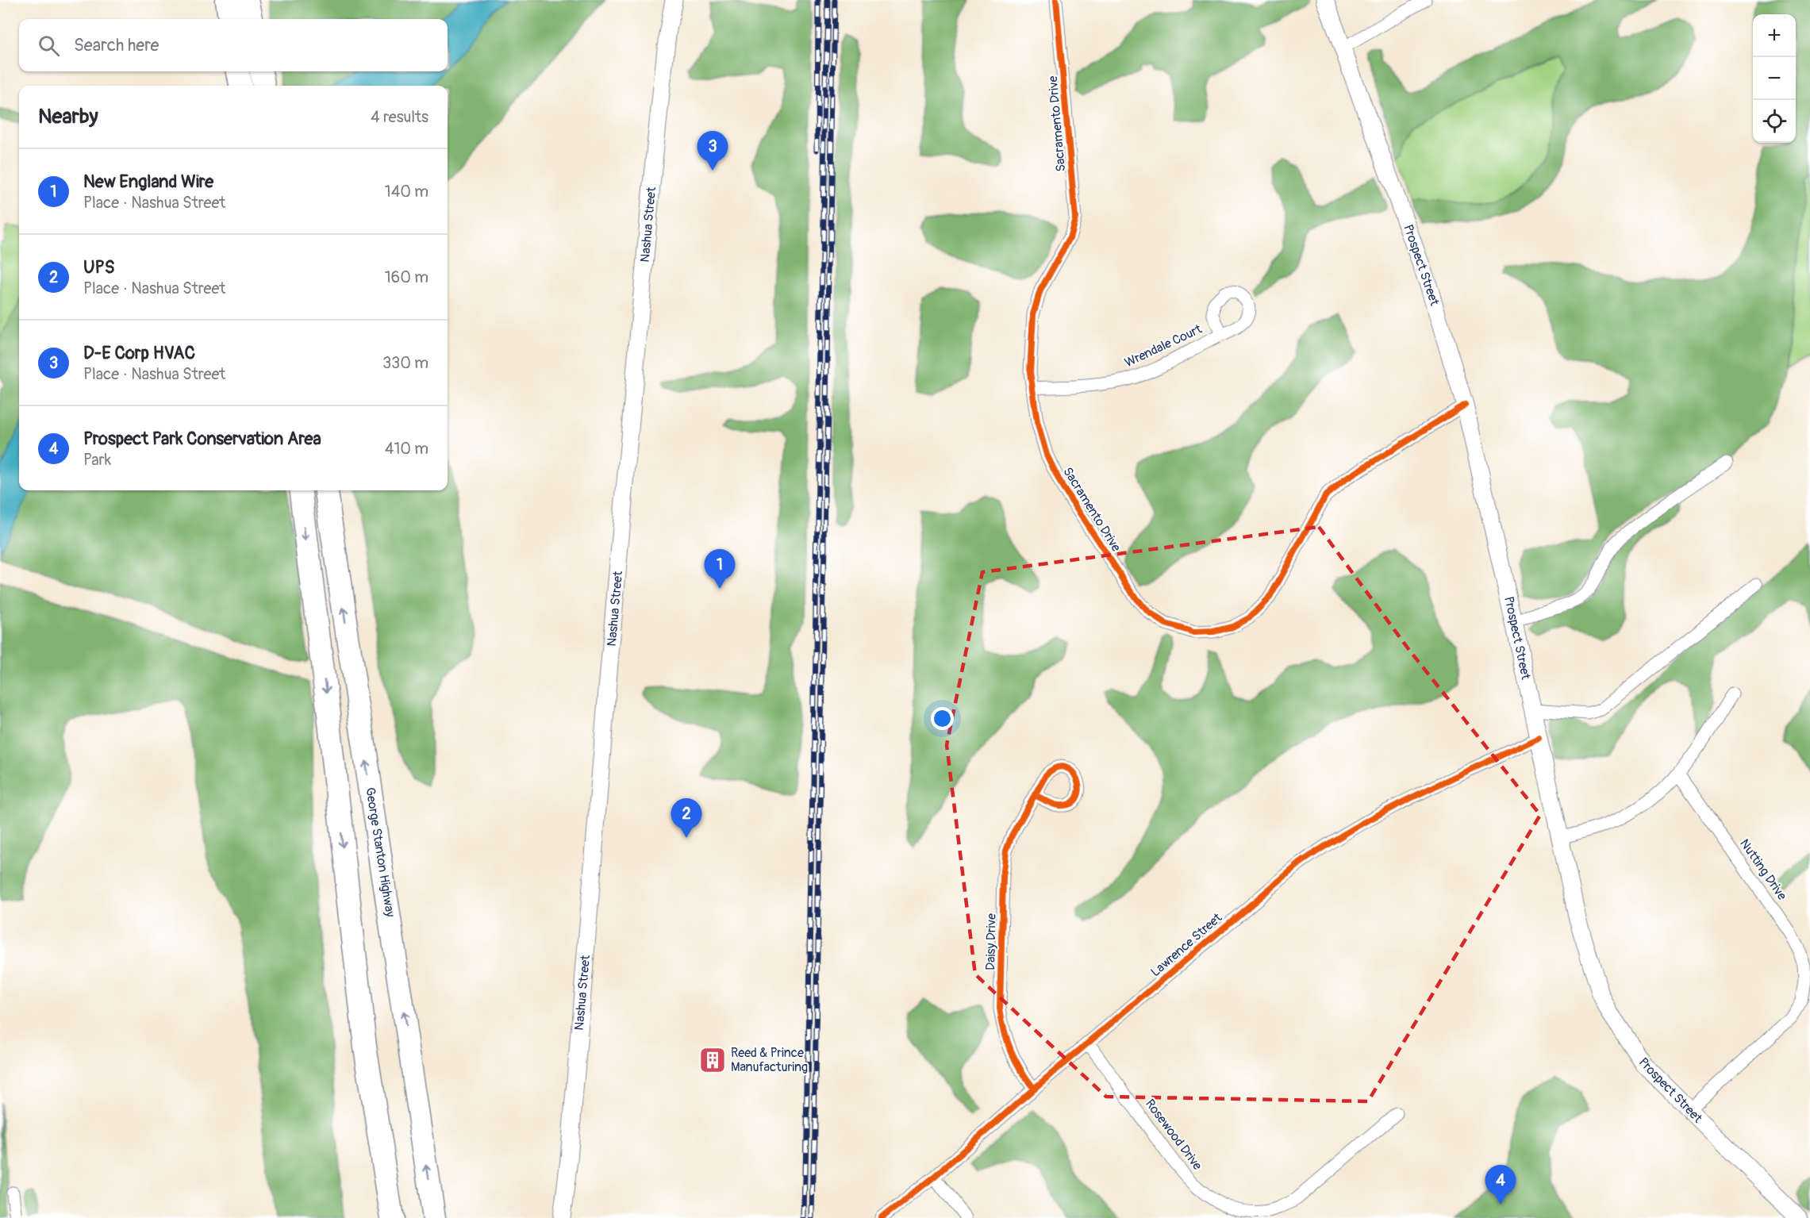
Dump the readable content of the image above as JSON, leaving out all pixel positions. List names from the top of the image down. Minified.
{"streets":{"highway":["George Stanton Highway"],"main road":["Nashua Street","Prospect Street"],"street":["Sacramento Drive","Wrendale Court","Nutting Drive","Daisy Drive","Lawrence Street","Rosewood Drive"]},"crossings":[["Sacramento Drive","Prospect Street"],["Sacramento Drive","Wrendale Court"],["Prospect Street","Nutting Drive"],["Prospect Street","Lawrence Street"],["Daisy Drive","Lawrence Street"],["Lawrence Street","Rosewood Drive"]],"places":{"building":["Reed & Prince Manufacturing"]},"page":{"map_buttons":["+","−"],"search":"Search here","heading":["Nearby","4 results"],"pins":["3","1","2","4"],"list":[{"mark":"1","name":"New England Wire","note":"Place · Nashua Street","value":"140 m"},{"mark":"2","name":"UPS","note":"Place · Nashua Street","value":"160 m"},{"mark":"3","name":"D-E Corp HVAC","note":"Place · Nashua Street","value":"330 m"},{"mark":"4","name":"Prospect Park Conservation Area","note":"Park","value":"410 m"}]}}
